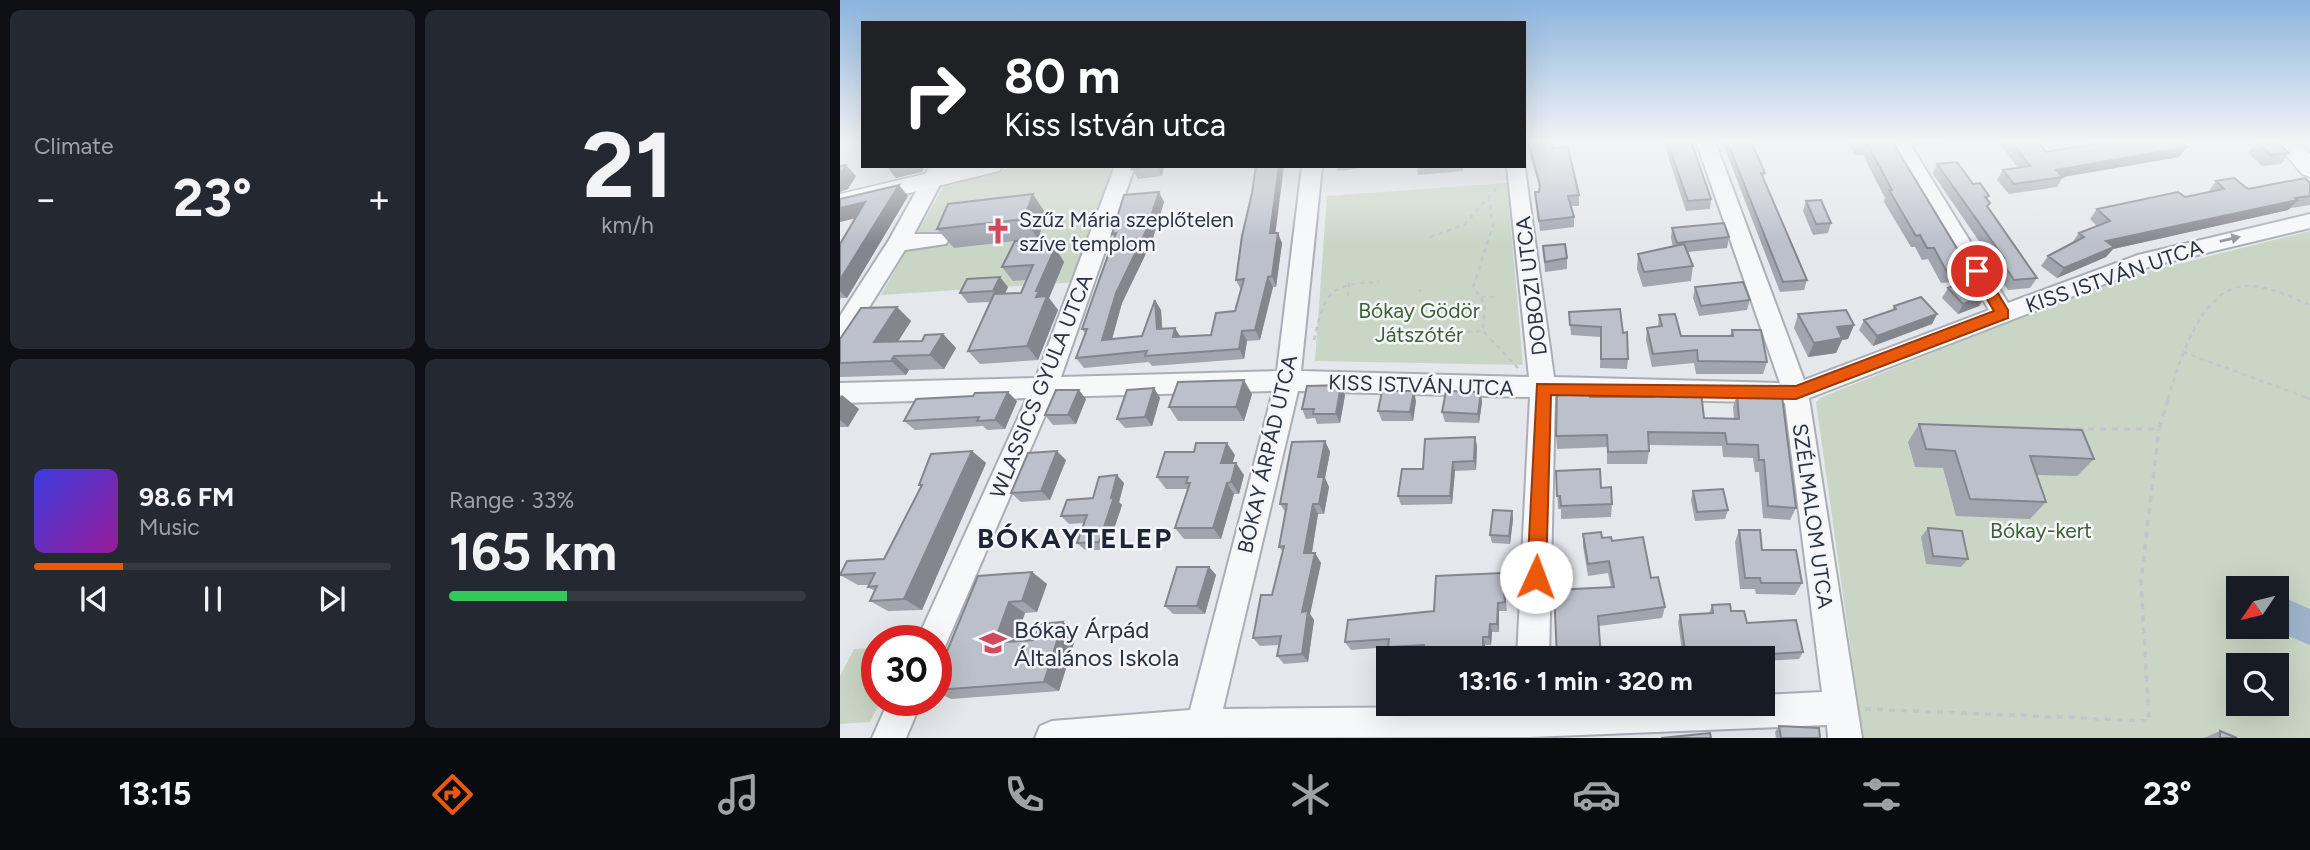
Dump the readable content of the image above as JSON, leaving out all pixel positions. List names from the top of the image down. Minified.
{"streets":{"street":["KISS ISTVÁN UTCA","DOBOZI UTCA","WLASSICS GYULA UTCA","BÓKAY ÁRPÁD UTCA","SZÉLMALOM UTCA"]},"crossings":[["KISS ISTVÁN UTCA","DOBOZI UTCA"],["KISS ISTVÁN UTCA","WLASSICS GYULA UTCA"],["KISS ISTVÁN UTCA","BÓKAY ÁRPÁD UTCA"],["KISS ISTVÁN UTCA","SZÉLMALOM UTCA"]],"districts":["BÓKAYTELEP"],"parks":["Bókay Gödör Játszótér","Bókay-kert"],"places":{"church":["Szűz Mária szeplőtelen szíve templom"],"school or university":["Bókay Árpád Általános Iskola"]},"north":"bottom left","page":{"tile":["Climate",["21","km/h"],["Range · 33%","165 km"]],"turn":["80 m","Kiss István utca"],"heat":["−","23°","+"],"song":["98.6 FM","Music"],"limit":"30","trip":"13:16 · 1 min · 320 m","tabs":["13:15","23°"]}}
